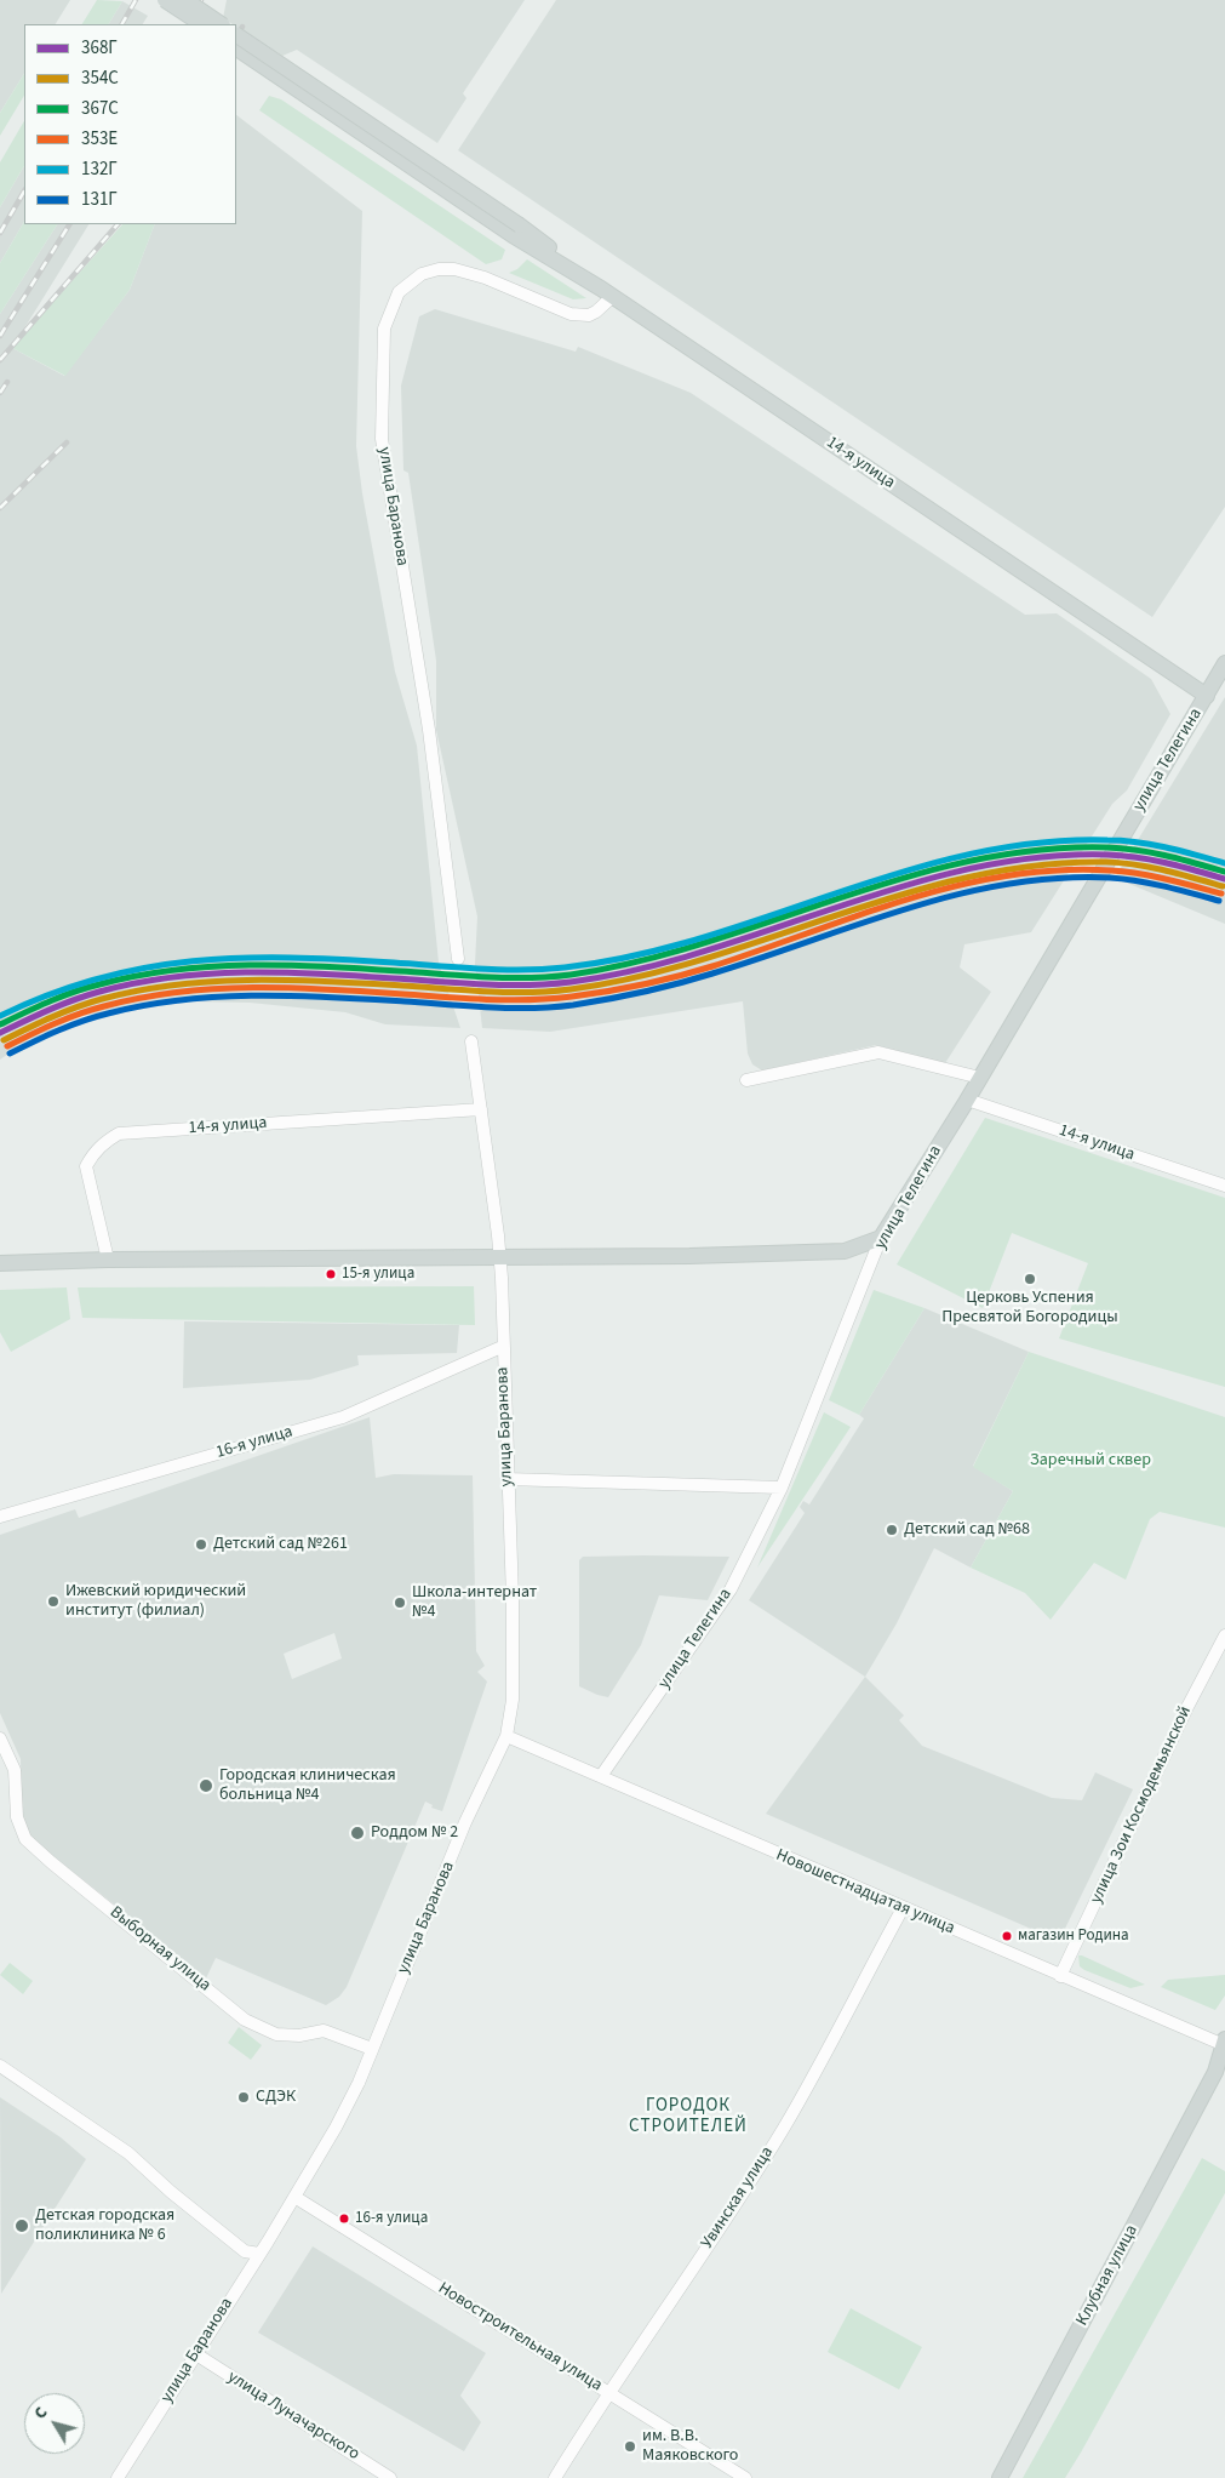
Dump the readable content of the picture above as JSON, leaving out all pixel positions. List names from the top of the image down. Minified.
{"streets":{"main road":["14-я улица","улица Телегина","Клубная улица"],"street":["улица Баранова","16-я улица","улица Зои Космодемьянской","Новошестнадцатая улица","Выборная улица","Увинская улица","Новостроительная улица","улица Луначарского"]},"crossings":[["14-я улица","улица Баранова"],["14-я улица","улица Телегина"],["улица Баранова","16-я улица"],["улица Баранова","Новошестнадцатая улица"],["улица Баранова","Выборная улица"],["улица Баранова","Новостроительная улица"],["улица Баранова","улица Луначарского"],["улица Телегина","Новошестнадцатая улица"],["улица Зои Космодемьянской","Новошестнадцатая улица"],["Новошестнадцатая улица","Увинская улица"],["Новошестнадцатая улица","Клубная улица"],["Увинская улица","Новостроительная улица"]],"districts":["ГОРОДОК СТРОИТЕЛЕЙ"],"parks":["Заречный сквер"],"places":["15-я улица","Церковь Успения Пресвятой Богородицы","Детский сад №68","Детский сад №261","Ижевский юридический институт (филиал)","Школа-интернат №4","Городская клиническая больница №4","Роддом № 2","магазин Родина","СДЭК","16-я улица","Детская городская поликлиника № 6","им. В.В. Маяковского"],"lines":["transit line 132Г","transit line 367С","transit line 368Г","transit line 354С","transit line 353Е","transit line 131Г"],"legend":["368Г","354С","367С","353Е","132Г","131Г"],"north":"top left"}
